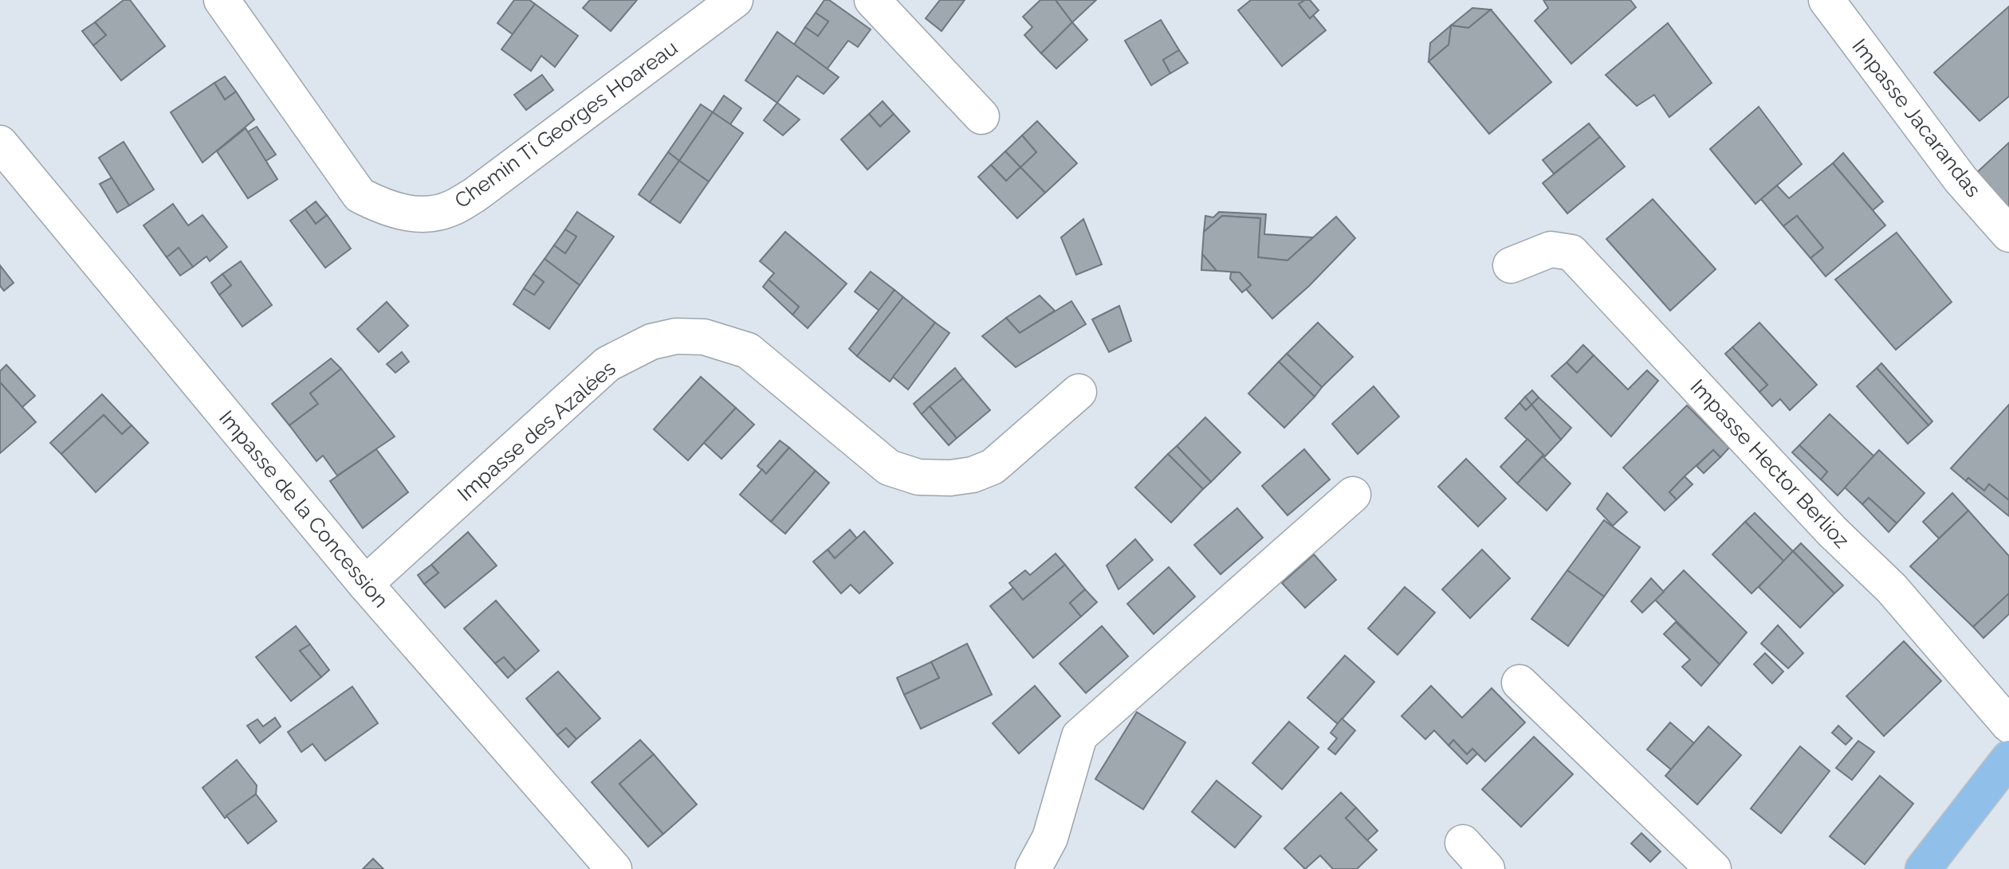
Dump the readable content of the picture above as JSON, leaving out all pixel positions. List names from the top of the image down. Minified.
{"streets":{"street":["Impasse Jacarandas","Chemin Ti Georges Hoareau","Impasse des Azalées","Impasse Hector Berlioz","Impasse de la Concession"]},"crossings":[["Impasse des Azalées","Impasse de la Concession"]]}
